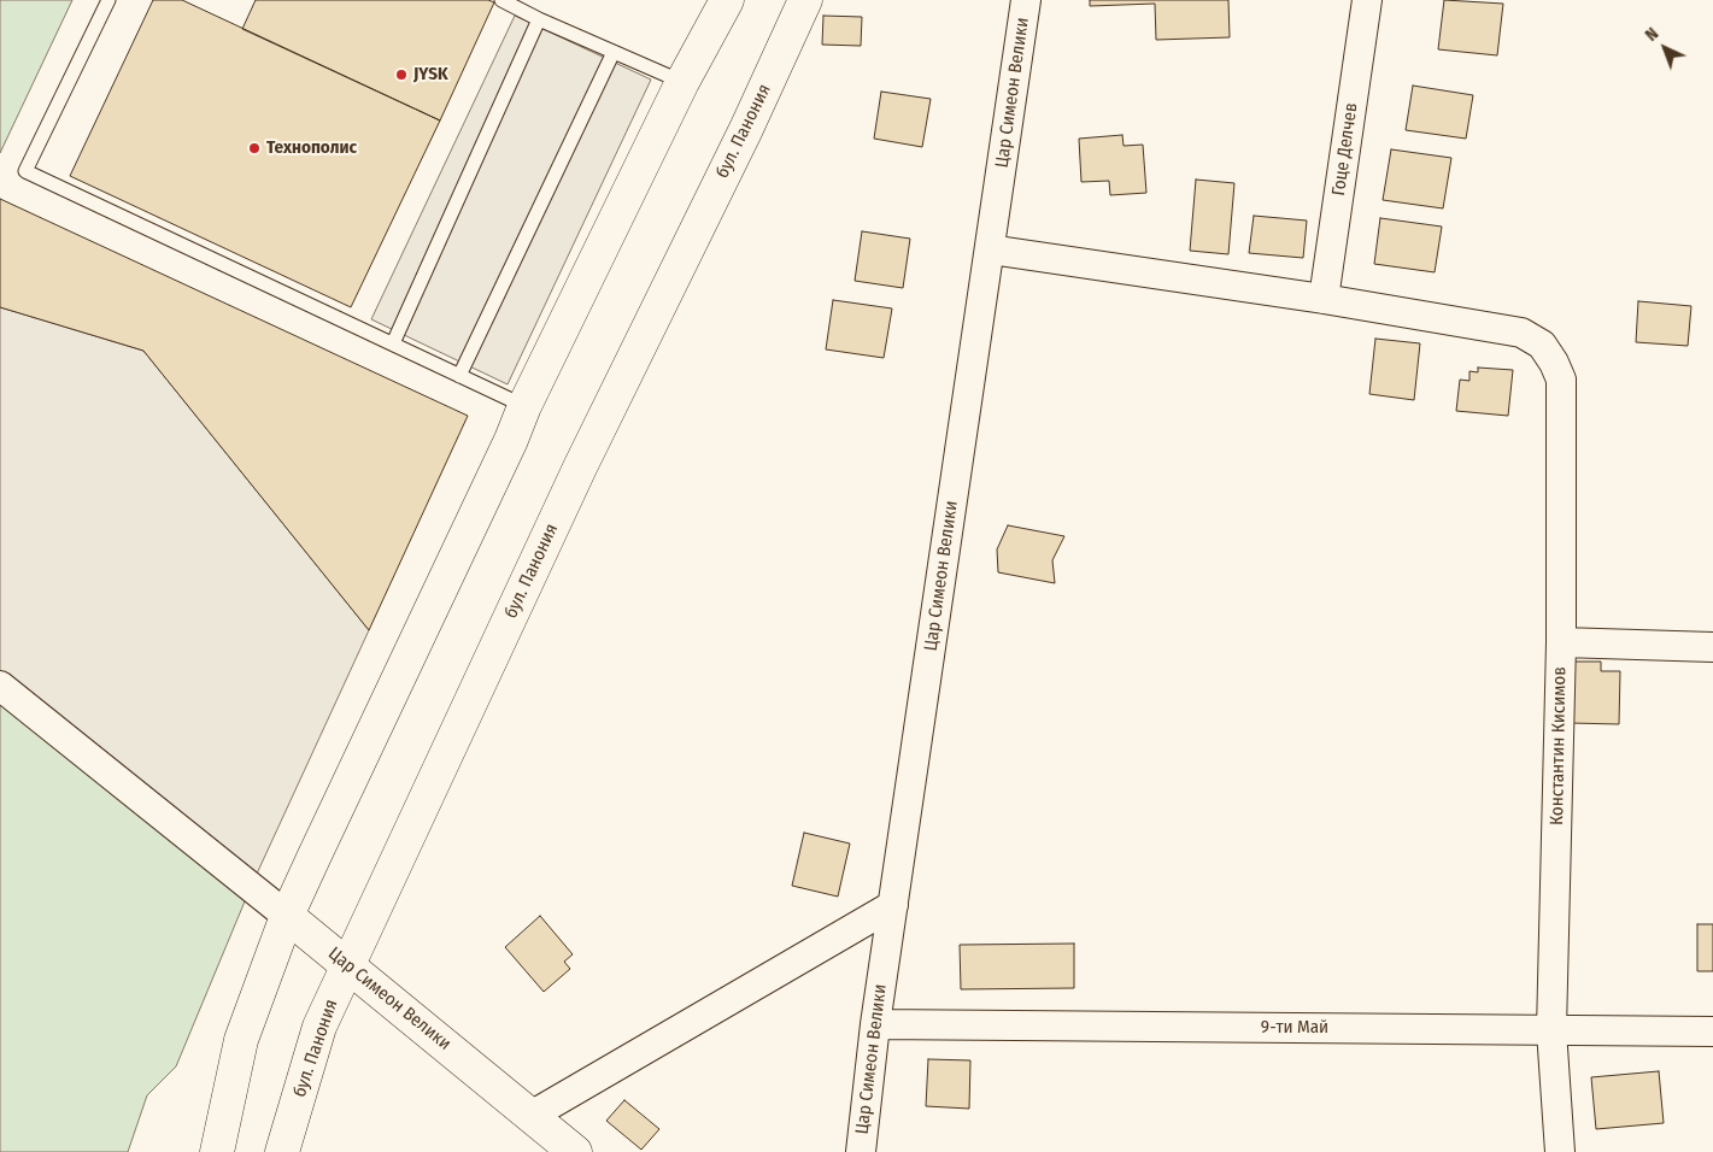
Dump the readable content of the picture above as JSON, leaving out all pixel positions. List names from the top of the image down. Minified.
{"streets":{"main road":["Цар Симеон Велики","бул. Панония"],"street":["Гоце Делчев","Константин Кисимов","9-ти Май"]},"crossings":[["Цар Симеон Велики","бул. Панония"],["Цар Симеон Велики","9-ти Май"],["Гоце Делчев","Константин Кисимов"],["Константин Кисимов","9-ти Май"]],"places":["JYSK","Технополис"],"north":"top left"}
